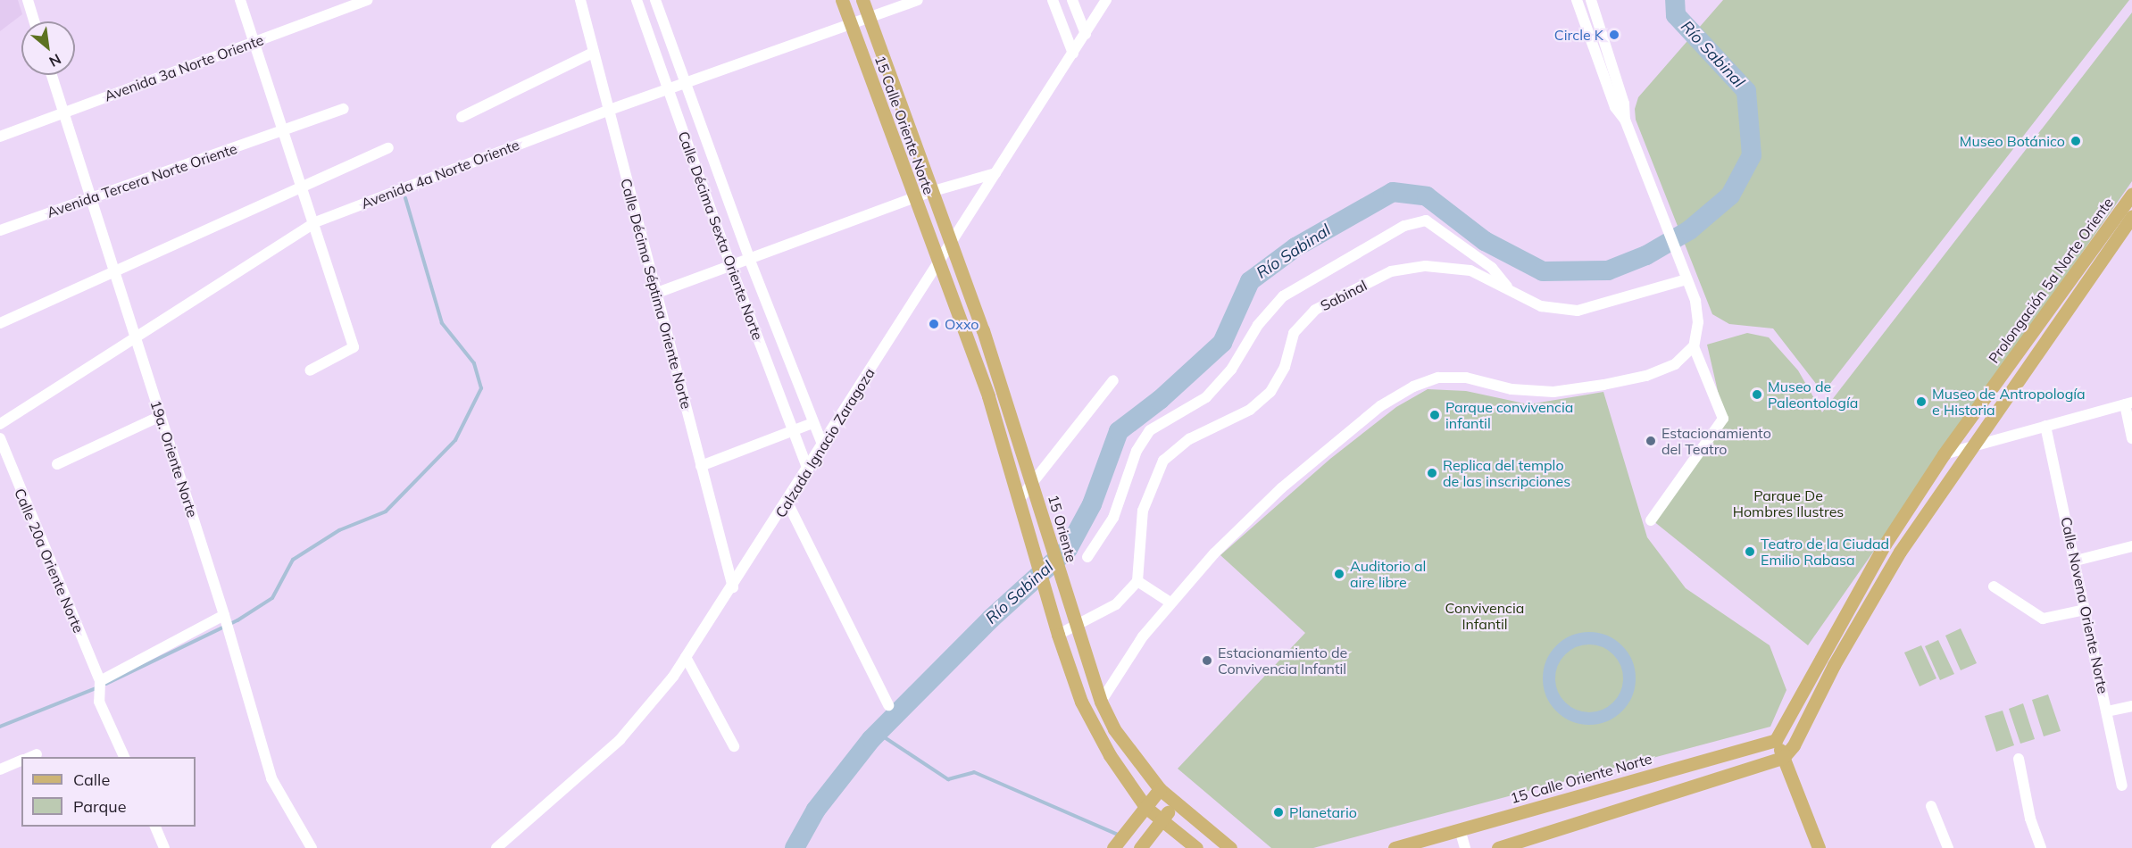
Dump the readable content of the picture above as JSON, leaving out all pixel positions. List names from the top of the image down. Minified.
{"streets":{"main road":["15 Calle Oriente Norte","Prolongación 5a Norte Oriente","15 Oriente"],"street":["Avenida 3a Norte Oriente","Avenida 4a Norte Oriente","Avenida Tercera Norte Oriente","Calle Décima Sexta Oriente Norte","Calle Décima Séptima Oriente Norte","Sabinal","Calzada Ignacio Zaragoza","19a. Oriente Norte","Calle 20a Oriente Norte","Calle Novena Oriente Norte"]},"crossings":[["Avenida 3a Norte Oriente","19a. Oriente Norte"],["15 Calle Oriente Norte","Avenida 4a Norte Oriente"],["15 Calle Oriente Norte","Prolongación 5a Norte Oriente"],["15 Calle Oriente Norte","Calzada Ignacio Zaragoza"],["15 Calle Oriente Norte","15 Oriente"],["Avenida 4a Norte Oriente","Calle Décima Sexta Oriente Norte"],["Avenida 4a Norte Oriente","Calle Décima Séptima Oriente Norte"],["Avenida 4a Norte Oriente","19a. Oriente Norte"],["Avenida Tercera Norte Oriente","19a. Oriente Norte"],["Calle Décima Sexta Oriente Norte","Calzada Ignacio Zaragoza"],["Calle Décima Séptima Oriente Norte","Calzada Ignacio Zaragoza"],["Calzada Ignacio Zaragoza","15 Oriente"]],"water":["Río Sabinal"],"parks":["Parque De Hombres Ilustres","Convivencia Infantil"],"places":["Circle K","Museo Botánico","Oxxo","Museo de Paleontología","Museo de Antropología e Historia","Parque convivencia infantil","Estacionamiento del Teatro","Replica del templo de las inscripciones","Teatro de la Ciudad Emilio Rabasa","Auditorio al aire libre","Estacionamiento de Convivencia Infantil","Planetario"],"legend":["Calle","Parque"],"north":"bottom right"}
